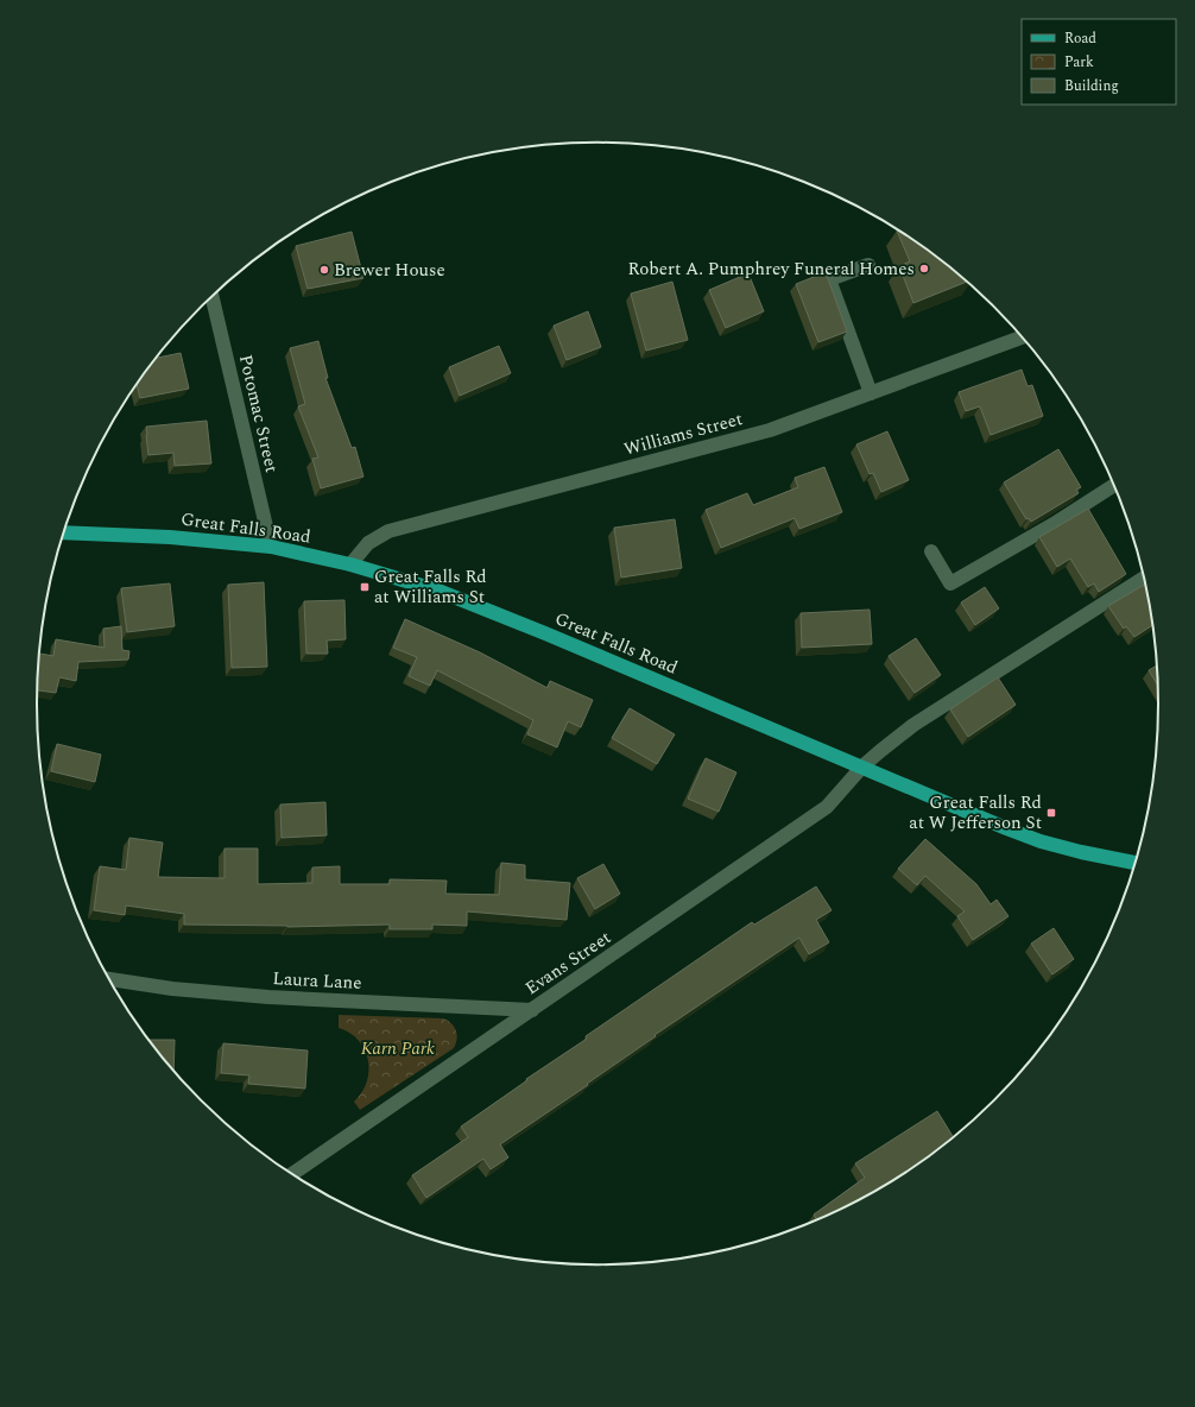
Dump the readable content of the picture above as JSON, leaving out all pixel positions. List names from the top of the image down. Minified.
{"streets":{"main road":["Great Falls Road"],"street":["Potomac Street","Williams Street","Evans Street","Laura Lane"]},"crossings":[["Potomac Street","Great Falls Road"],["Williams Street","Great Falls Road"],["Great Falls Road","Evans Street"],["Evans Street","Laura Lane"]],"parks":["Karn Park"],"places":{"other":["Robert A. Pumphrey Funeral Homes","Brewer House"],"transit":["Great Falls Rd at Williams St","Great Falls Rd at W Jefferson St"]},"legend":["Road","Park","Building"]}
